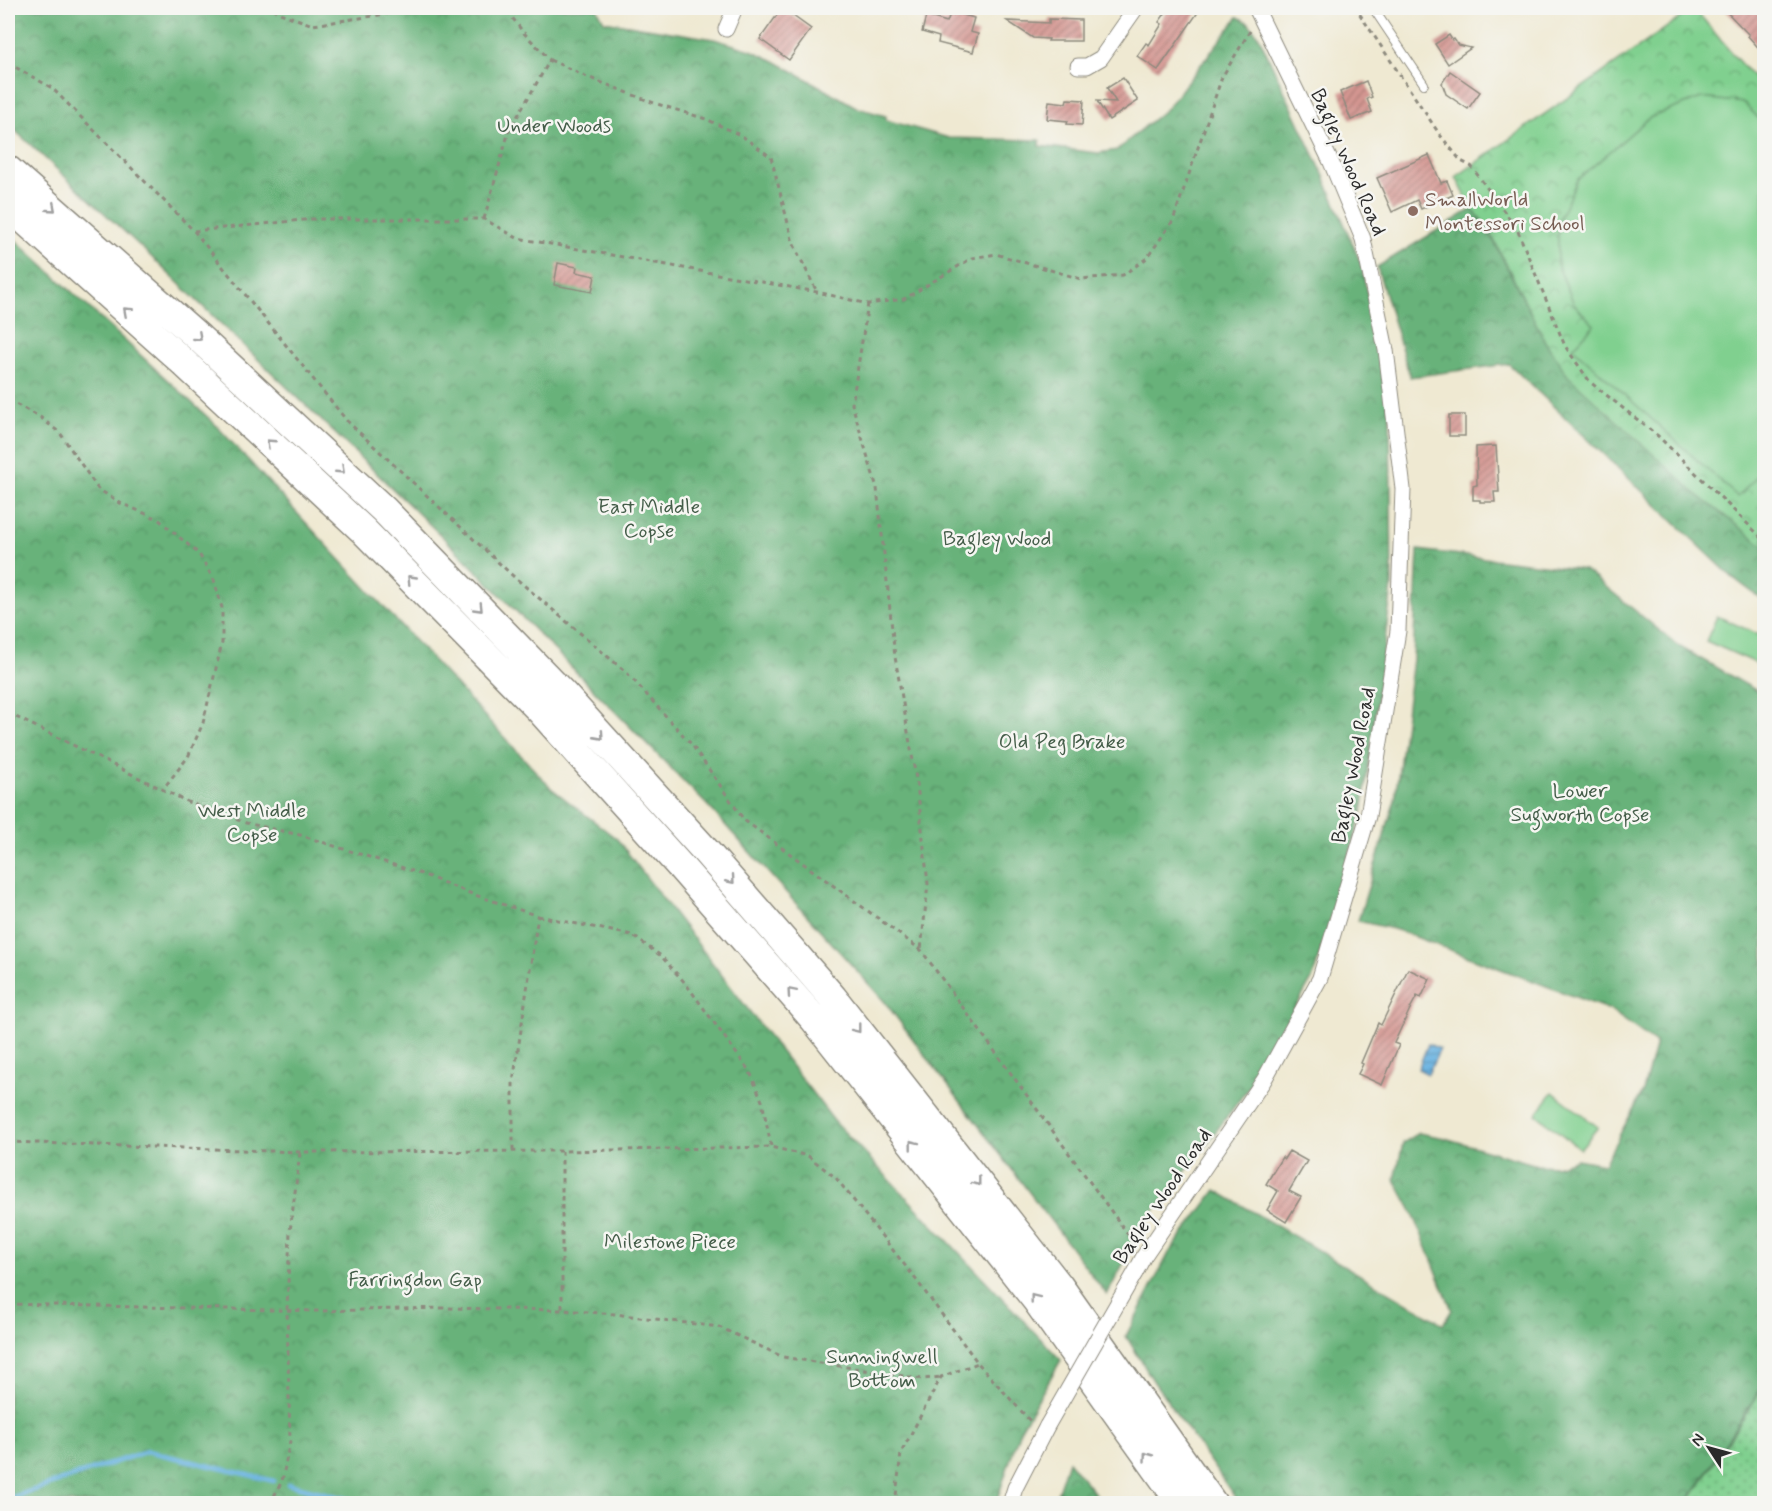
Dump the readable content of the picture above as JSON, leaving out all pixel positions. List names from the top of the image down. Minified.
{"streets":{"street":["Bagley Wood Road"]},"parks":["Under Woods","East Middle Copse","Bagley Wood","Old Peg Brake","Lower Sugworth Copse","West Middle Copse","Milestone Piece","Farringdon Gap","Sunningwell Bottom"],"places":["SmallWorld Montessori School"],"north":"top left"}
